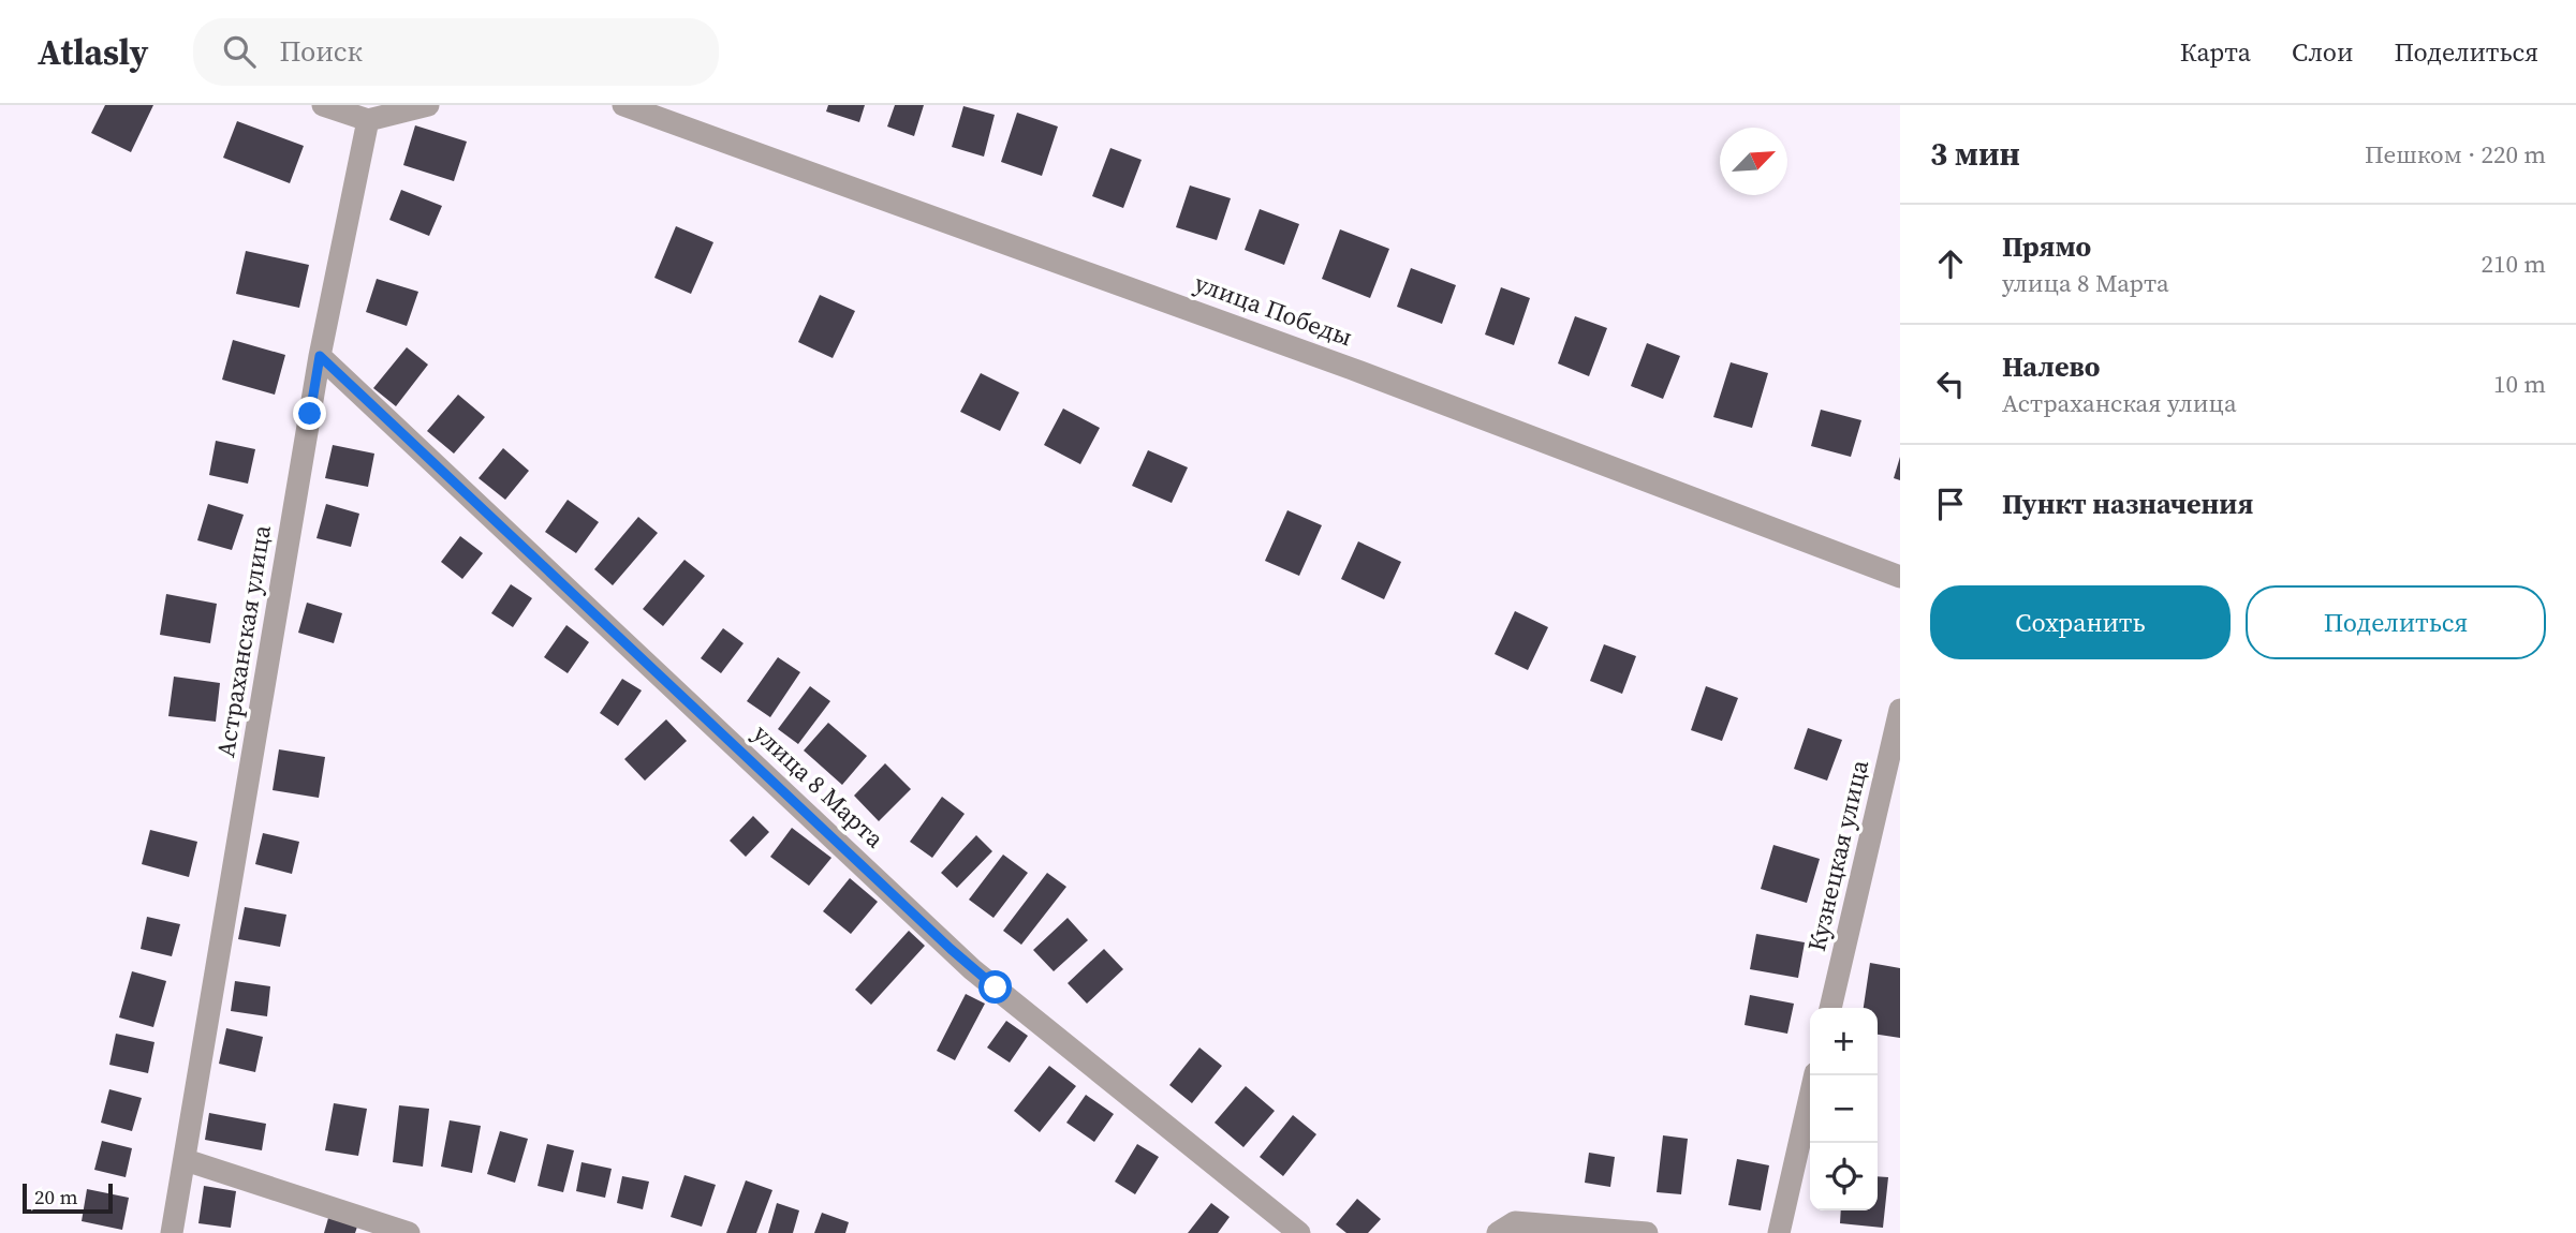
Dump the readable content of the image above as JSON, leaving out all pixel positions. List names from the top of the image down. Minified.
{"streets":{"street":["улица Победы","Астраханская улица","улица 8 Марта","Кузнецкая улица"]},"crossings":[["Астраханская улица","улица 8 Марта"]],"scale_bar":"20 m","north":"top right","page":{"header":"Atlasly","search":"Поиск","nav":["Карта","Слои","Поделиться"],"heading":["3 мин","Пешком · 220 m"],"list":[["Прямо","улица 8 Марта","210 m"],["Налево","Астраханская улица","10 m"],"Пункт назначения"],"buttons":["Сохранить","Поделиться"],"map_buttons":["+","−"],"scale":"20 m"}}
